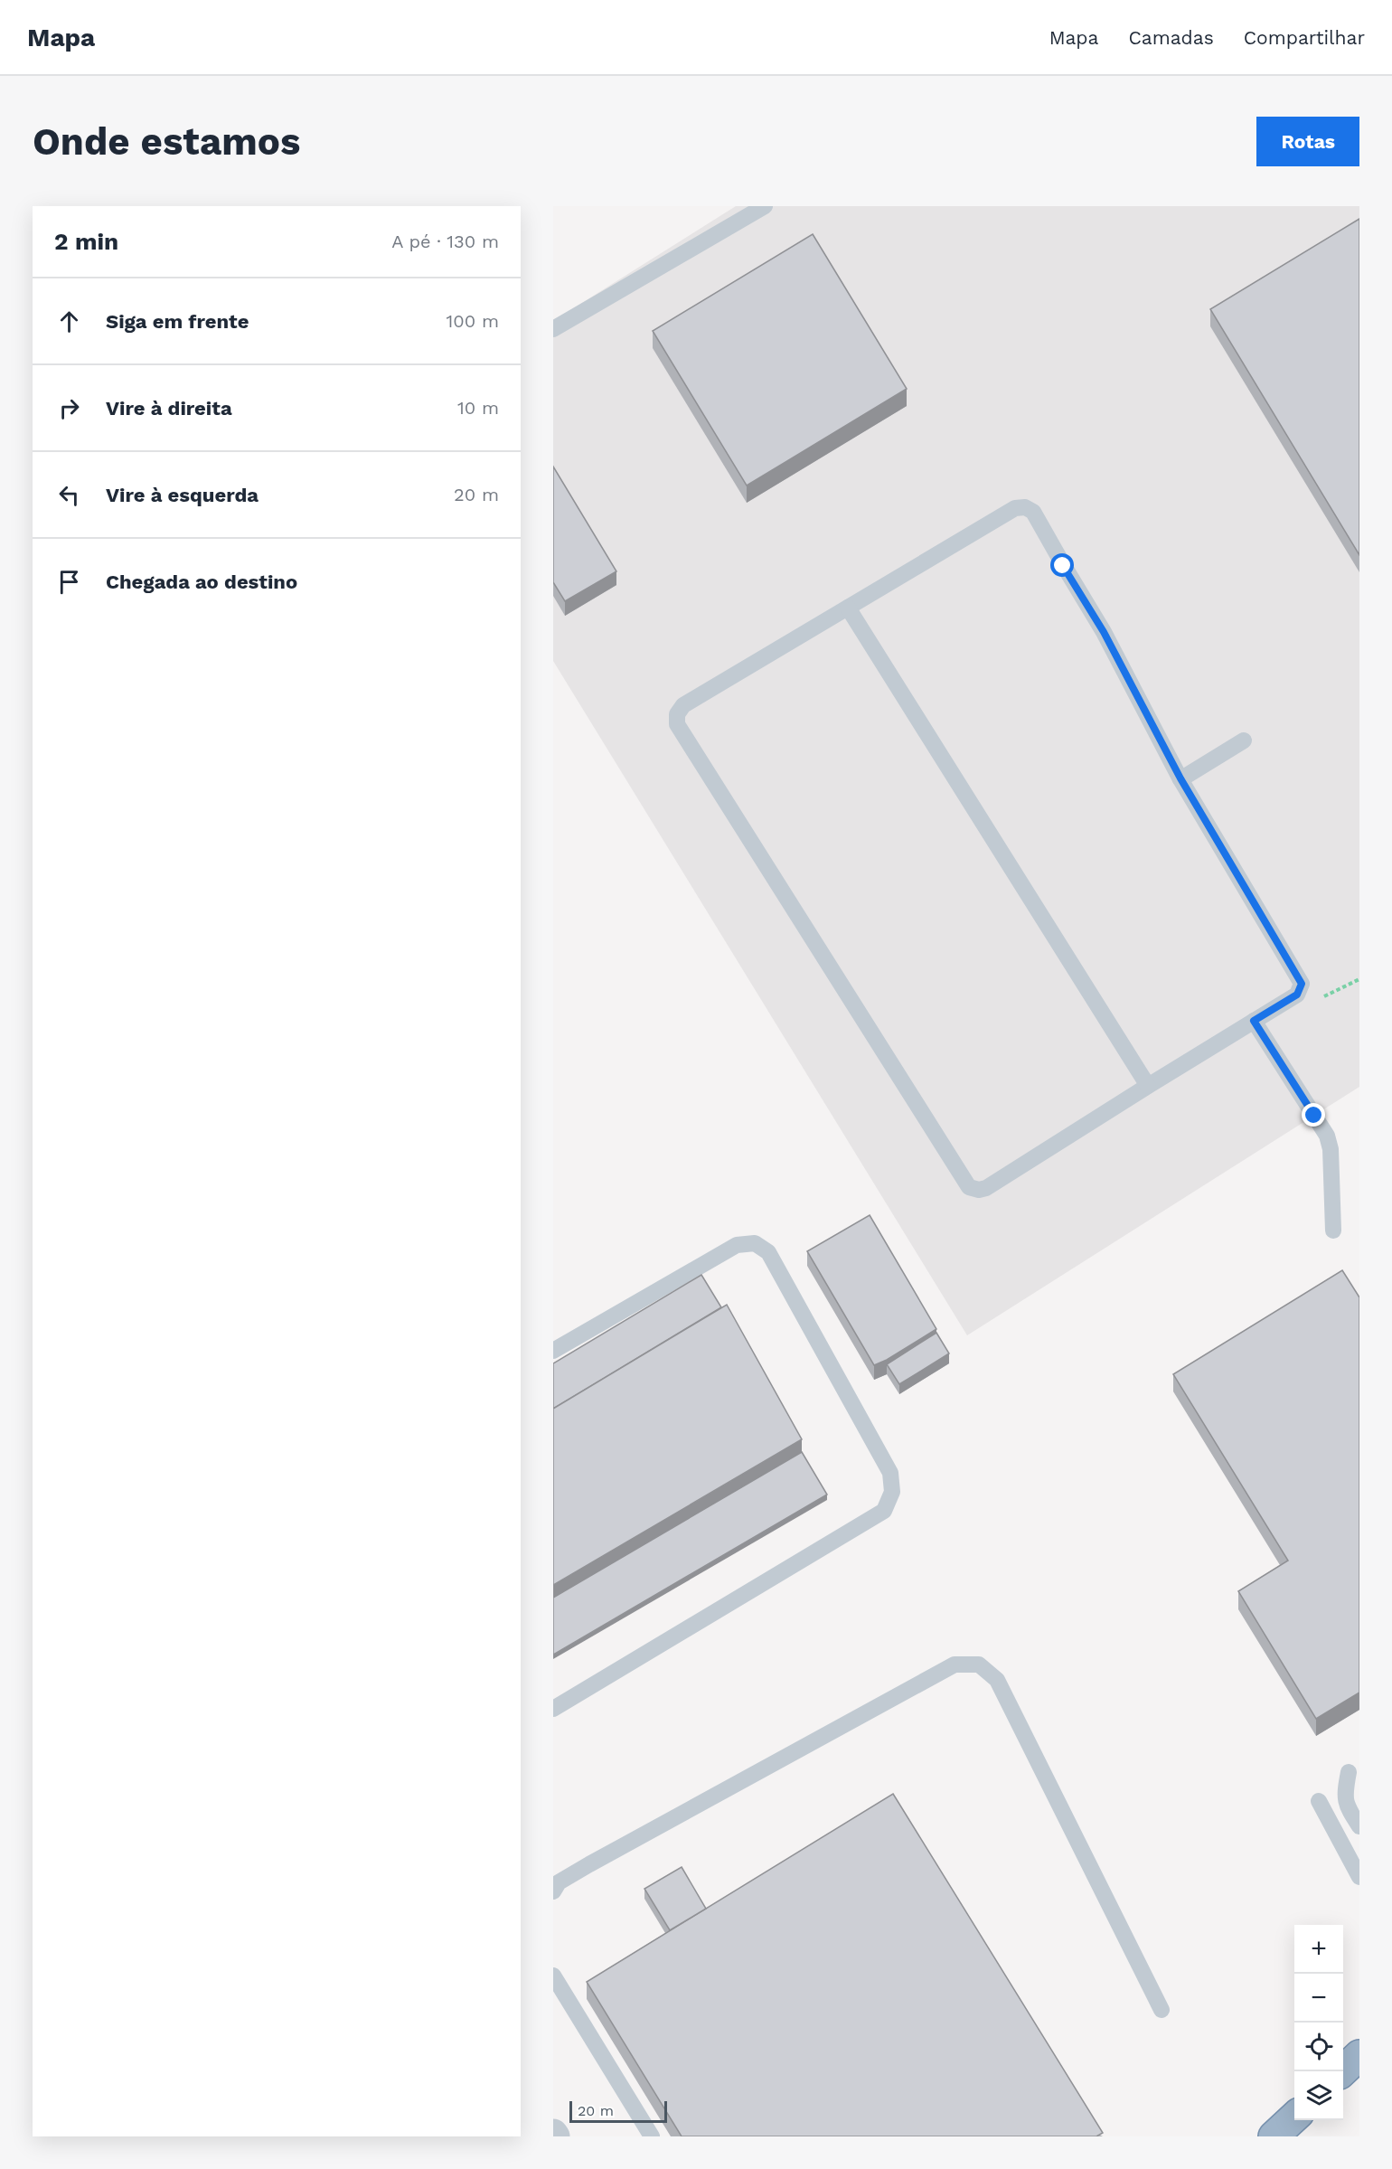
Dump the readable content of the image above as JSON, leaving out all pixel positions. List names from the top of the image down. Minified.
{"scale_bar":"20 m","page":{"header":"Mapa","nav":["Mapa","Camadas","Compartilhar"],"buttons":"Rotas","title":"Onde estamos","heading":["2 min","A pé · 130 m"],"list":[["Siga em frente","100 m"],["Vire à direita","10 m"],["Vire à esquerda","20 m"],"Chegada ao destino"],"map_buttons":["+","−"],"scale":"20 m"}}
